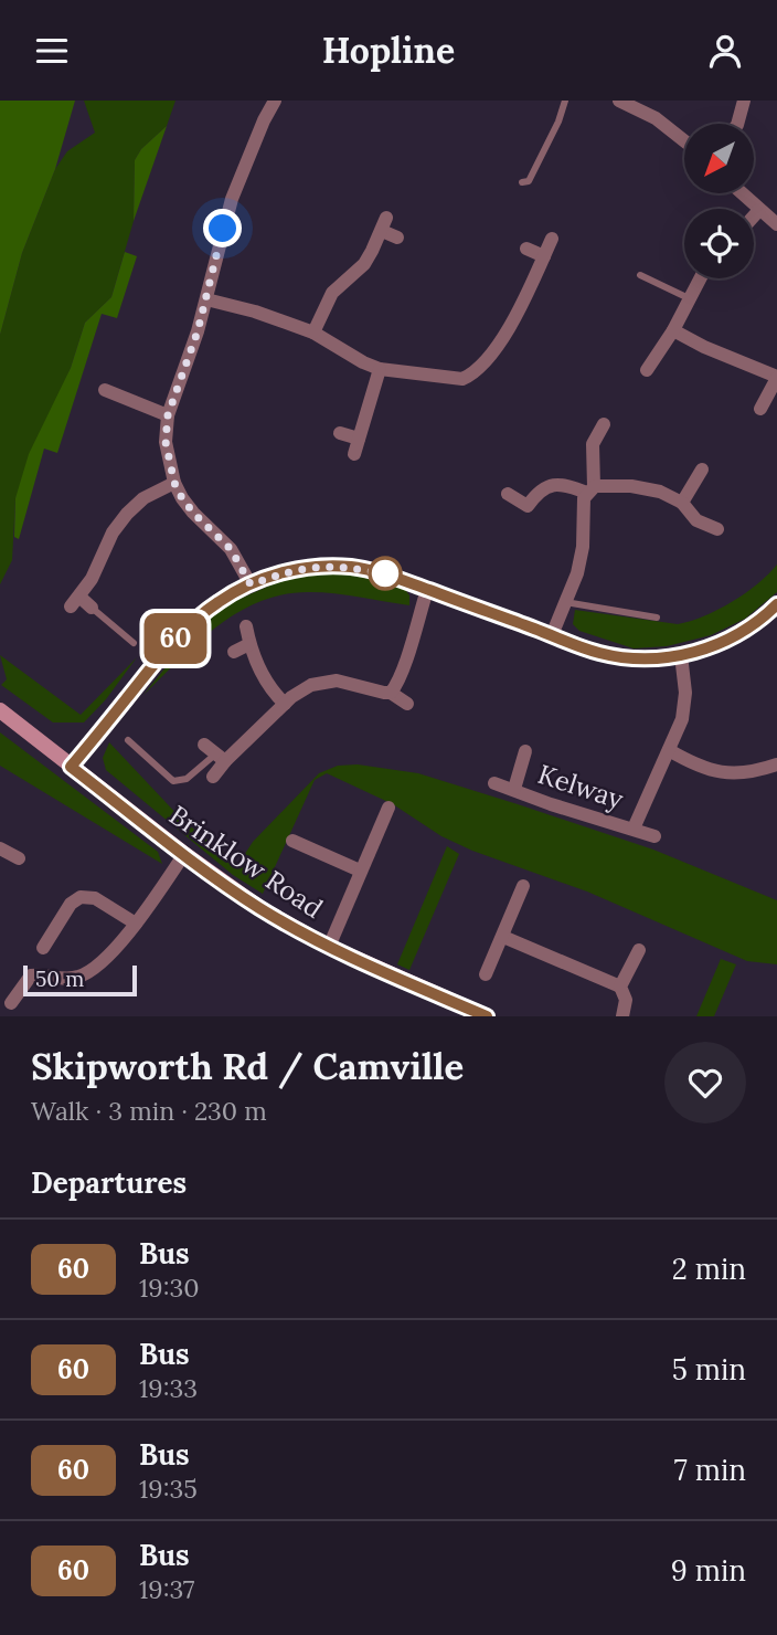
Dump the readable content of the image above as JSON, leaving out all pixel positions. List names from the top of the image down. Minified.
{"streets":{"main road":["Brinklow Road"],"street":["Kelway"]},"lines":["bus line 60"],"scale_bar":"50 m","north":"bottom left","page":{"header":"Hopline","on_map":"60","scale":"50 m","heading":[["Skipworth Rd / Camville","Walk · 3 min · 230 m"],"Departures"],"list":[{"mark":"60","name":"Bus","note":"19:30","value":"2 min"},{"mark":"60","name":"Bus","note":"19:33","value":"5 min"},{"mark":"60","name":"Bus","note":"19:35","value":"7 min"},{"mark":"60","name":"Bus","note":"19:37","value":"9 min"}]}}
